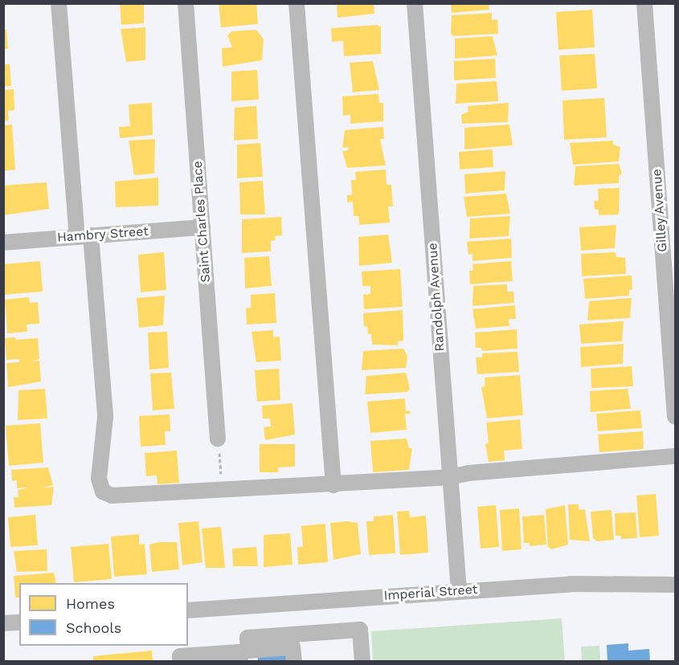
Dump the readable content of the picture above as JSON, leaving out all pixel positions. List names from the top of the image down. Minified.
{"streets":{"street":["Gilley Avenue","Saint Charles Place","Hambry Street","Randolph Avenue","Imperial Street"]},"crossings":[["Saint Charles Place","Hambry Street"],["Randolph Avenue","Imperial Street"]],"legend":["Homes","Schools"]}
